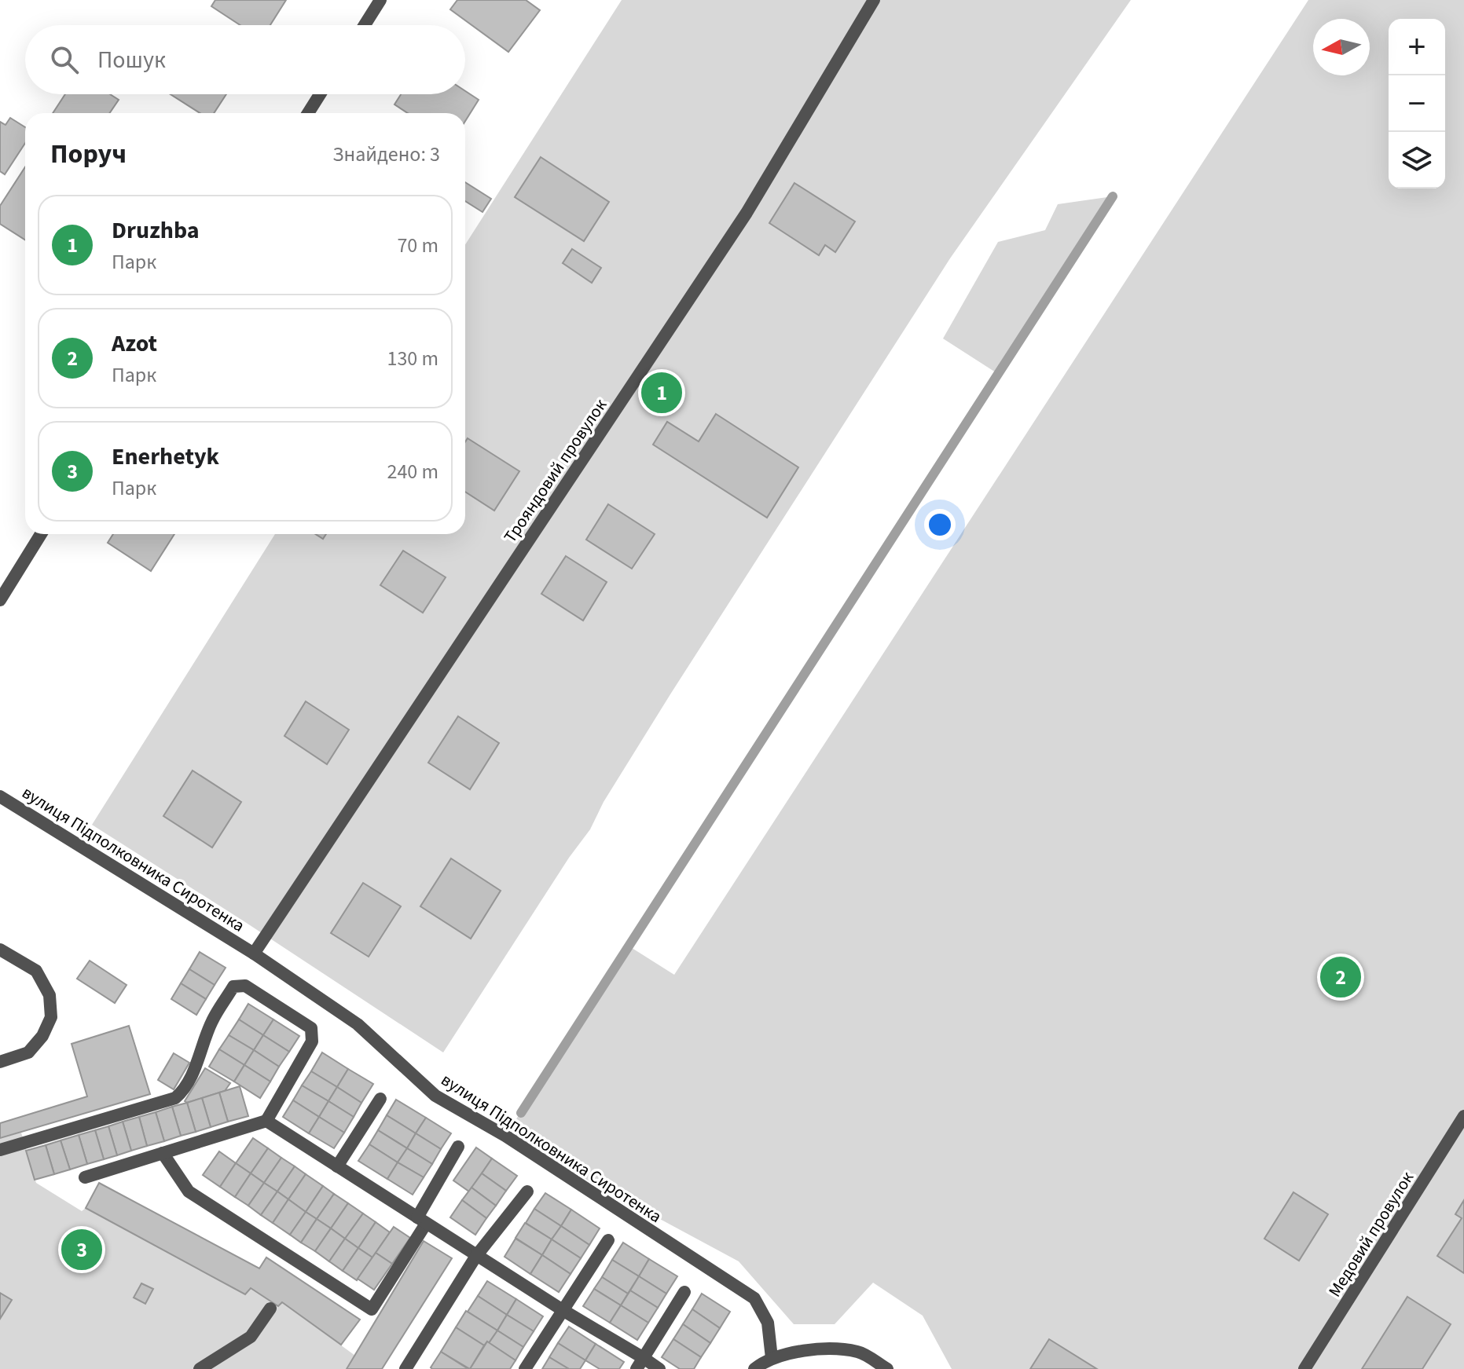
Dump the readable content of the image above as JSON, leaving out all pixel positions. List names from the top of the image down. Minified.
{"streets":{"street":["Трояндовий провулок","вулиця Підполковника Сиротенка","Медовий провулок"]},"crossings":[["Трояндовий провулок","вулиця Підполковника Сиротенка"]],"north":"left","page":{"map_buttons":["+","−"],"search":"Пошук","heading":["Поруч","Знайдено: 3"],"list":[{"mark":"1","name":"Druzhba","note":"Парк","value":"70 m"},{"mark":"2","name":"Azot","note":"Парк","value":"130 m"},{"mark":"3","name":"Enerhetyk","note":"Парк","value":"240 m"}],"pins":["1","2","3"]}}
